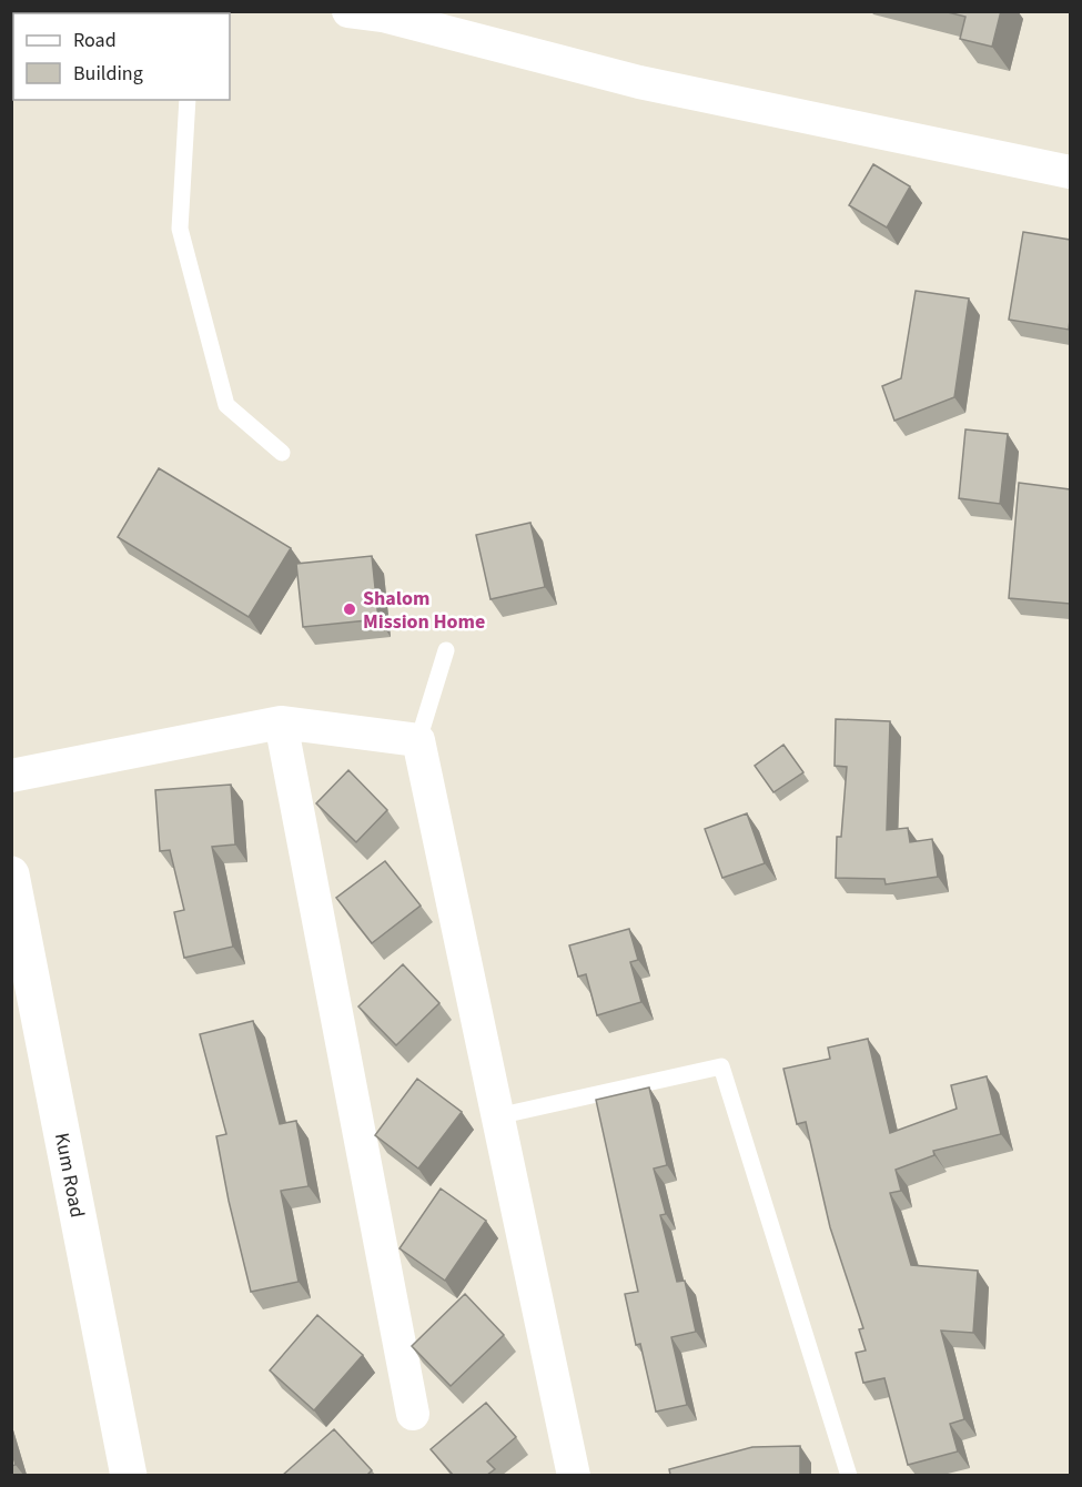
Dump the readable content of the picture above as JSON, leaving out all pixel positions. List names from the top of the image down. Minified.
{"streets":{"street":["Kum Road"]},"places":["Shalom Mission Home"],"legend":["Road","Building"]}
